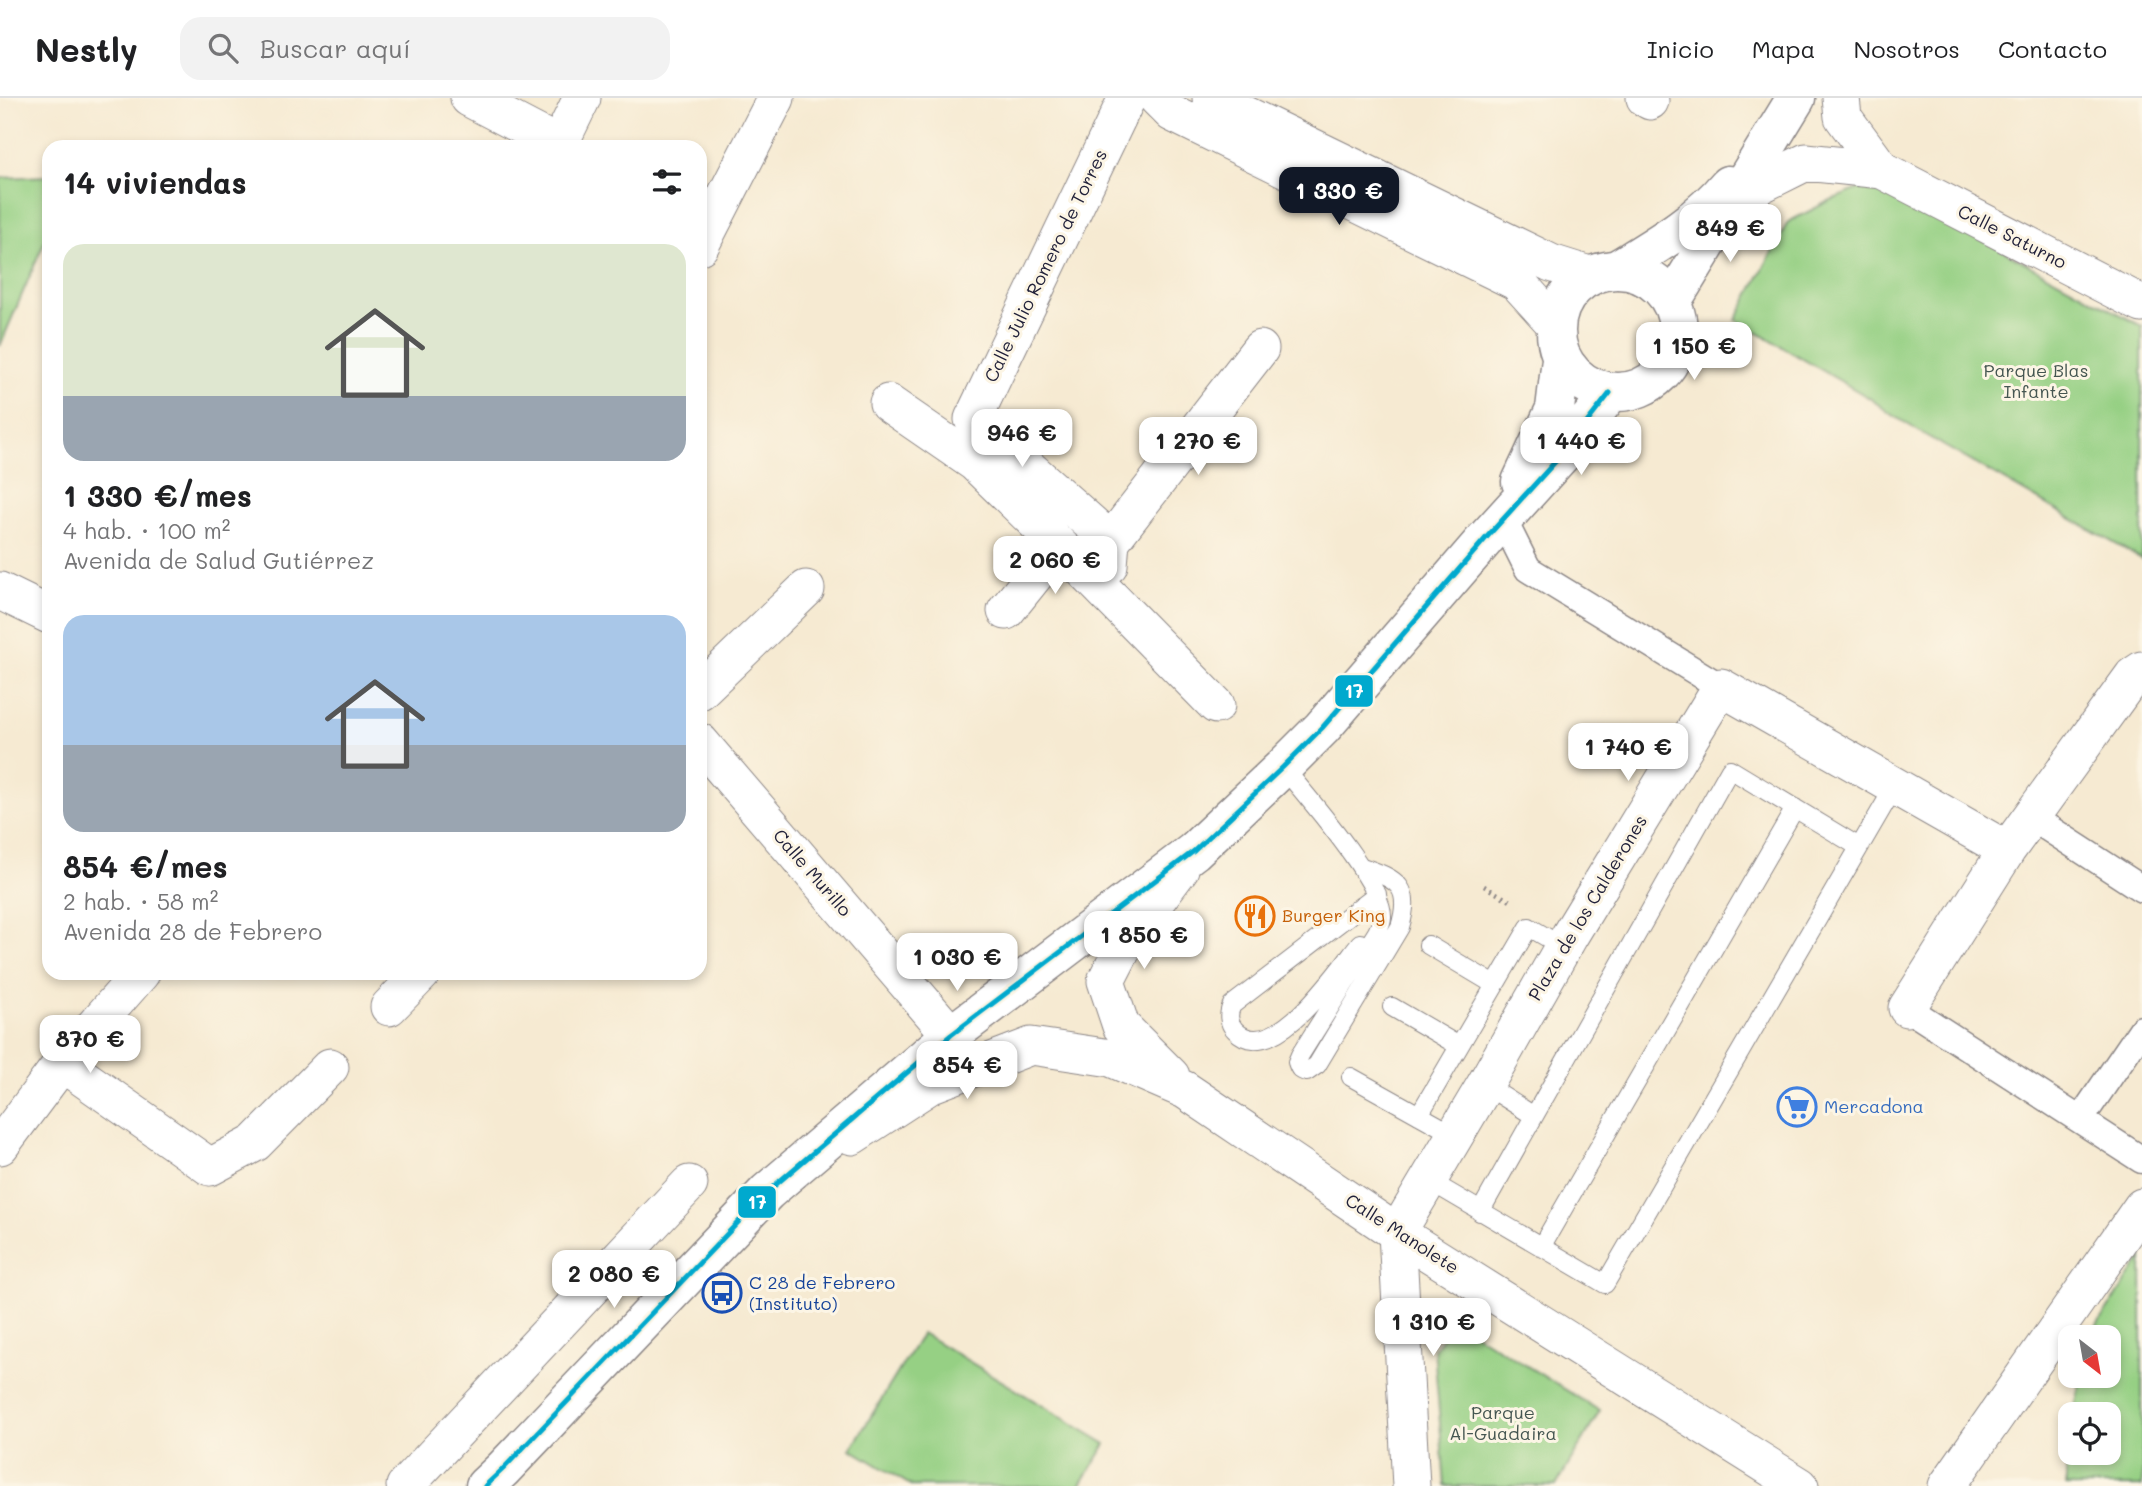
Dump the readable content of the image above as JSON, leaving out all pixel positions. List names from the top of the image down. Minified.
{"streets":{"street":["Calle Saturno","Calle Julio Romero de Torres","Calle Murillo","Plaza de los Calderones","Calle Manolete"]},"crossings":[["Plaza de los Calderones","Calle Manolete"]],"parks":["Parque Blas Infante","Parque Al-Guadaira"],"places":{"restaurant":["Burger King"],"supermarket":["Mercadona"],"bus stop":["C 28 de Febrero (Instituto)"]},"lines":["transit line 17"],"north":"bottom right","page":{"header":"Nestly","search":"Buscar aquí","nav":["Inicio","Mapa","Nosotros","Contacto"],"heading":"14 viviendas","price":["1 330 €","849 €","1 150 €","946 €","1 270 €","1 440 €","2 060 €","1 740 €","1 850 €","1 030 €","870 €","854 €","2 080 €","1 310 €"],"list":[{"name":"1 330 €/mes","note":"4 hab. · 100 m² · Avenida de Salud Gutiérrez"},{"name":"854 €/mes","note":"2 hab. · 58 m² · Avenida 28 de Febrero"}]}}
